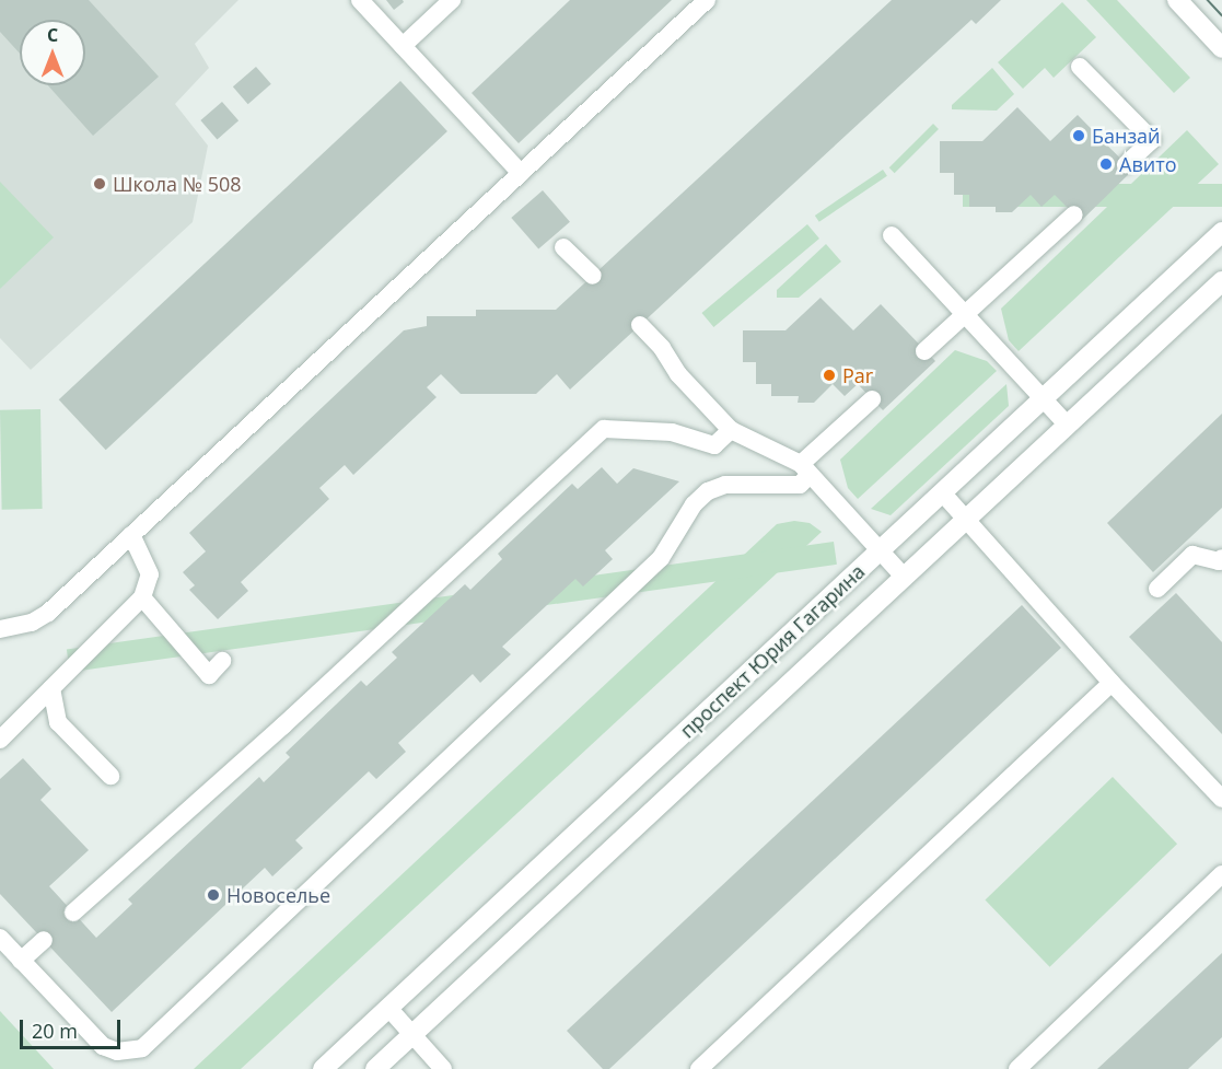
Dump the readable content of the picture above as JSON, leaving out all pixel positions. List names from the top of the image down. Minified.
{"streets":{"main road":["проспект Юрия Гагарина"]},"places":["Банзай","Авито","Школа № 508","Par","Новоселье"],"scale_bar":"20 m","north":"top"}
